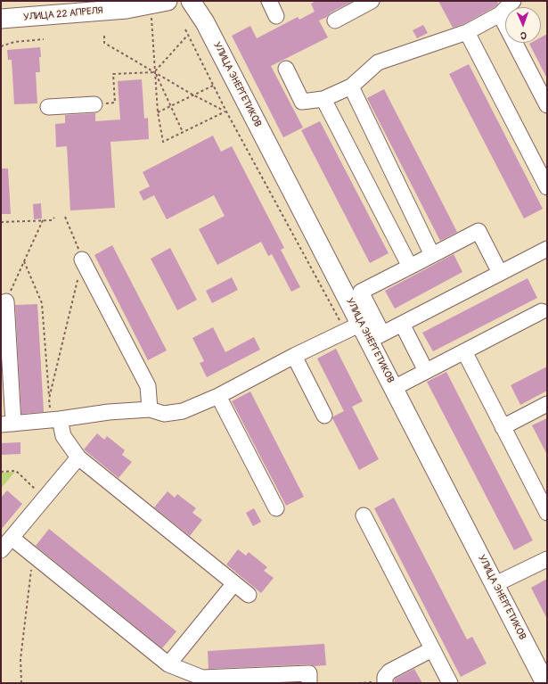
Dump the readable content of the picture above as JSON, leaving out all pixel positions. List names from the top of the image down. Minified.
{"streets":{"main road":["УЛИЦА 22 АПРЕЛЯ","УЛИЦА ЭНЕРГЕТИКОВ"]},"north":"bottom"}
